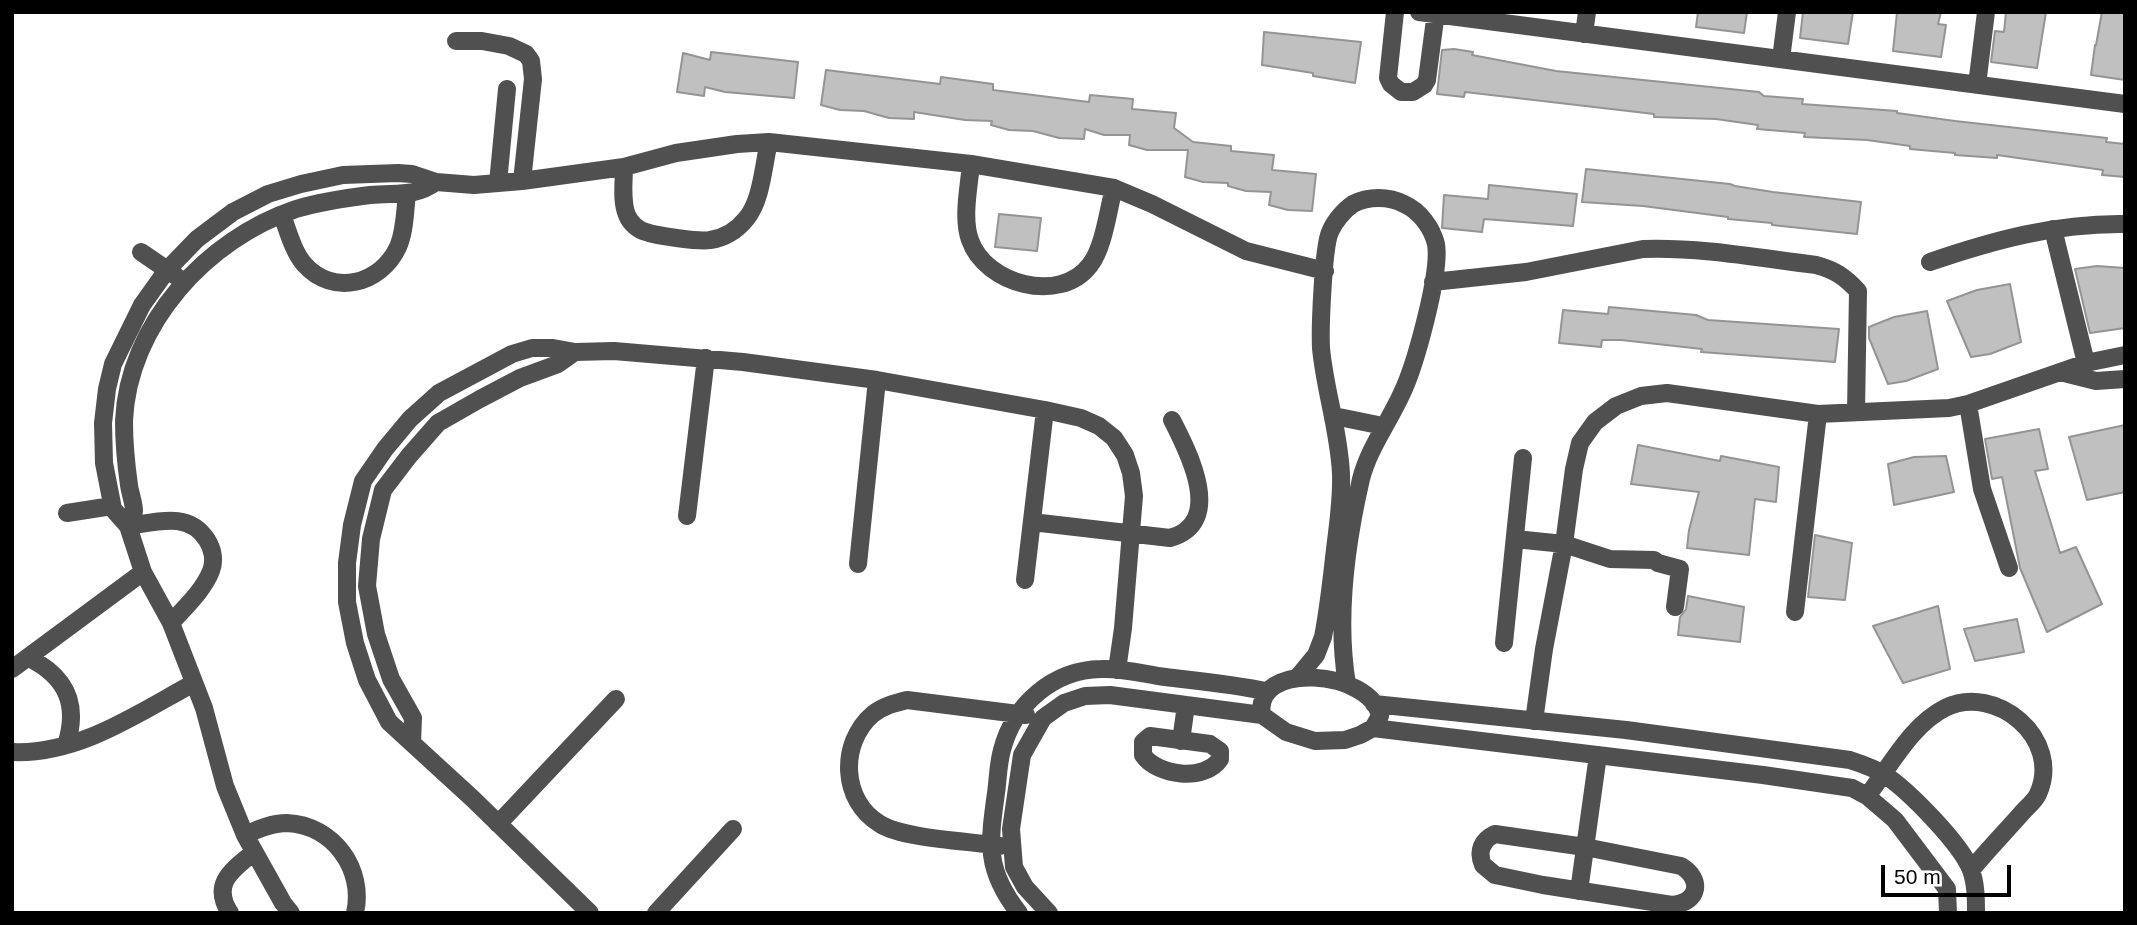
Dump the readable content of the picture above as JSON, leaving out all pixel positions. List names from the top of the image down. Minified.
{"scale_bar":"50 m"}
